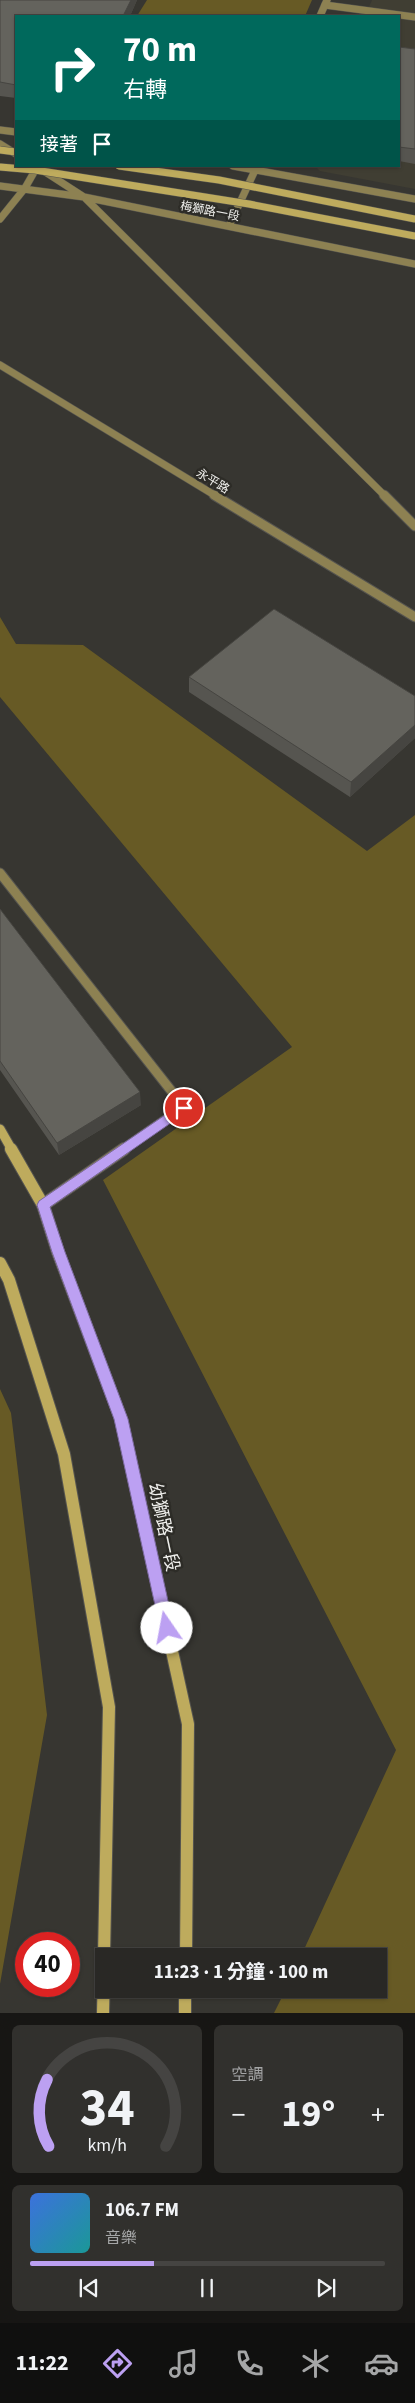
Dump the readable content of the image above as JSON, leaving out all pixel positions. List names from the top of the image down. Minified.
{"streets":{"street":["梅獅路一段","永平路","幼獅路一段"]},"page":{"turn":["70 m","右轉"],"then":"接著","limit":"40","trip":"11:23 · 1 分鐘 · 100 m","tile":"空調","heat":["−","19°","+"],"song":["106.7 FM","音樂"],"tabs":"11:22","gauge":["34","km/h"]}}
